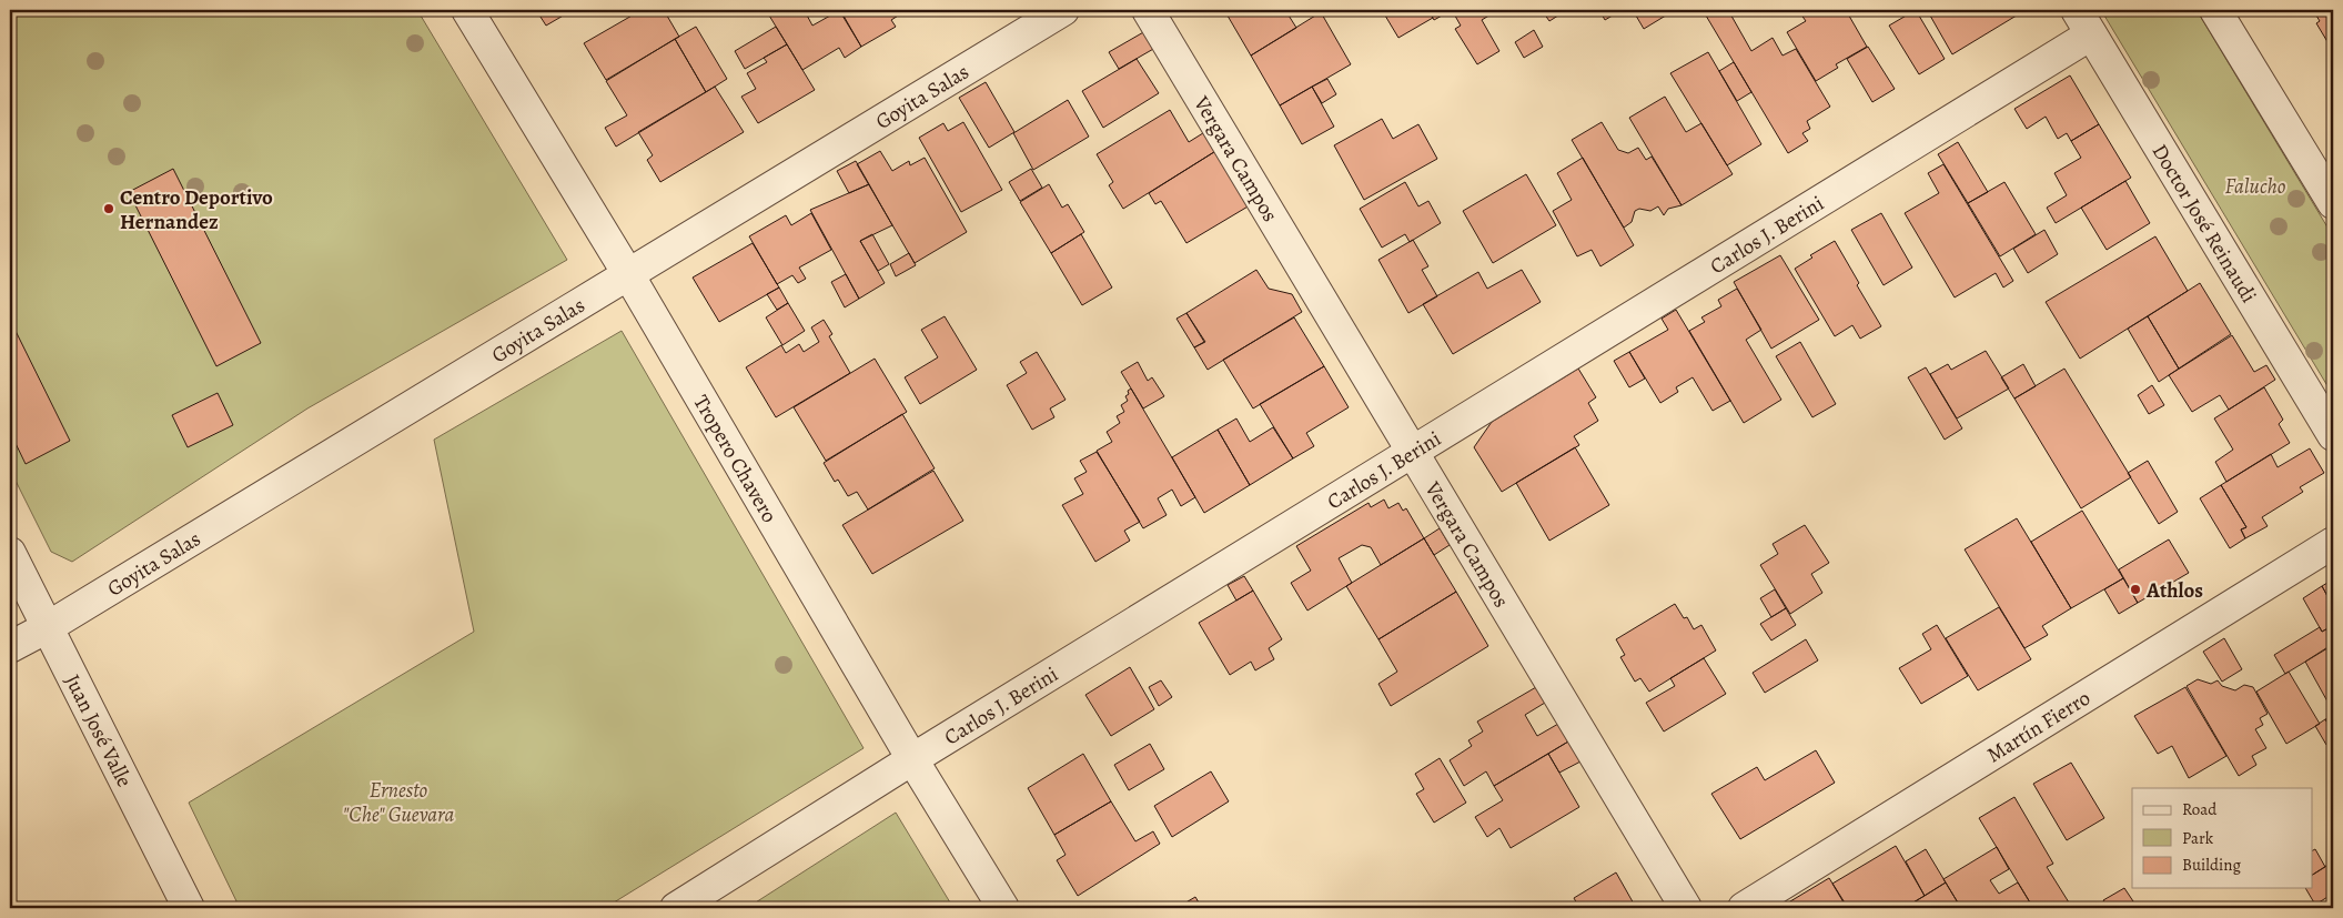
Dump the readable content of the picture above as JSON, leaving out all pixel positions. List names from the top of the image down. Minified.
{"streets":{"street":["Goyita Salas","Vergara Campos","Doctor José Reinaudi","Carlos J. Berini","Tropero Chavero","Martín Fierro","Juan José Valle"]},"crossings":[["Goyita Salas","Tropero Chavero"],["Goyita Salas","Juan José Valle"],["Vergara Campos","Carlos J. Berini"],["Doctor José Reinaudi","Carlos J. Berini"],["Carlos J. Berini","Tropero Chavero"]],"parks":["Falucho","Ernesto \"Che\" Guevara"],"places":["Centro Deportivo Hernandez","Athlos"],"legend":["Road","Park","Building"]}
